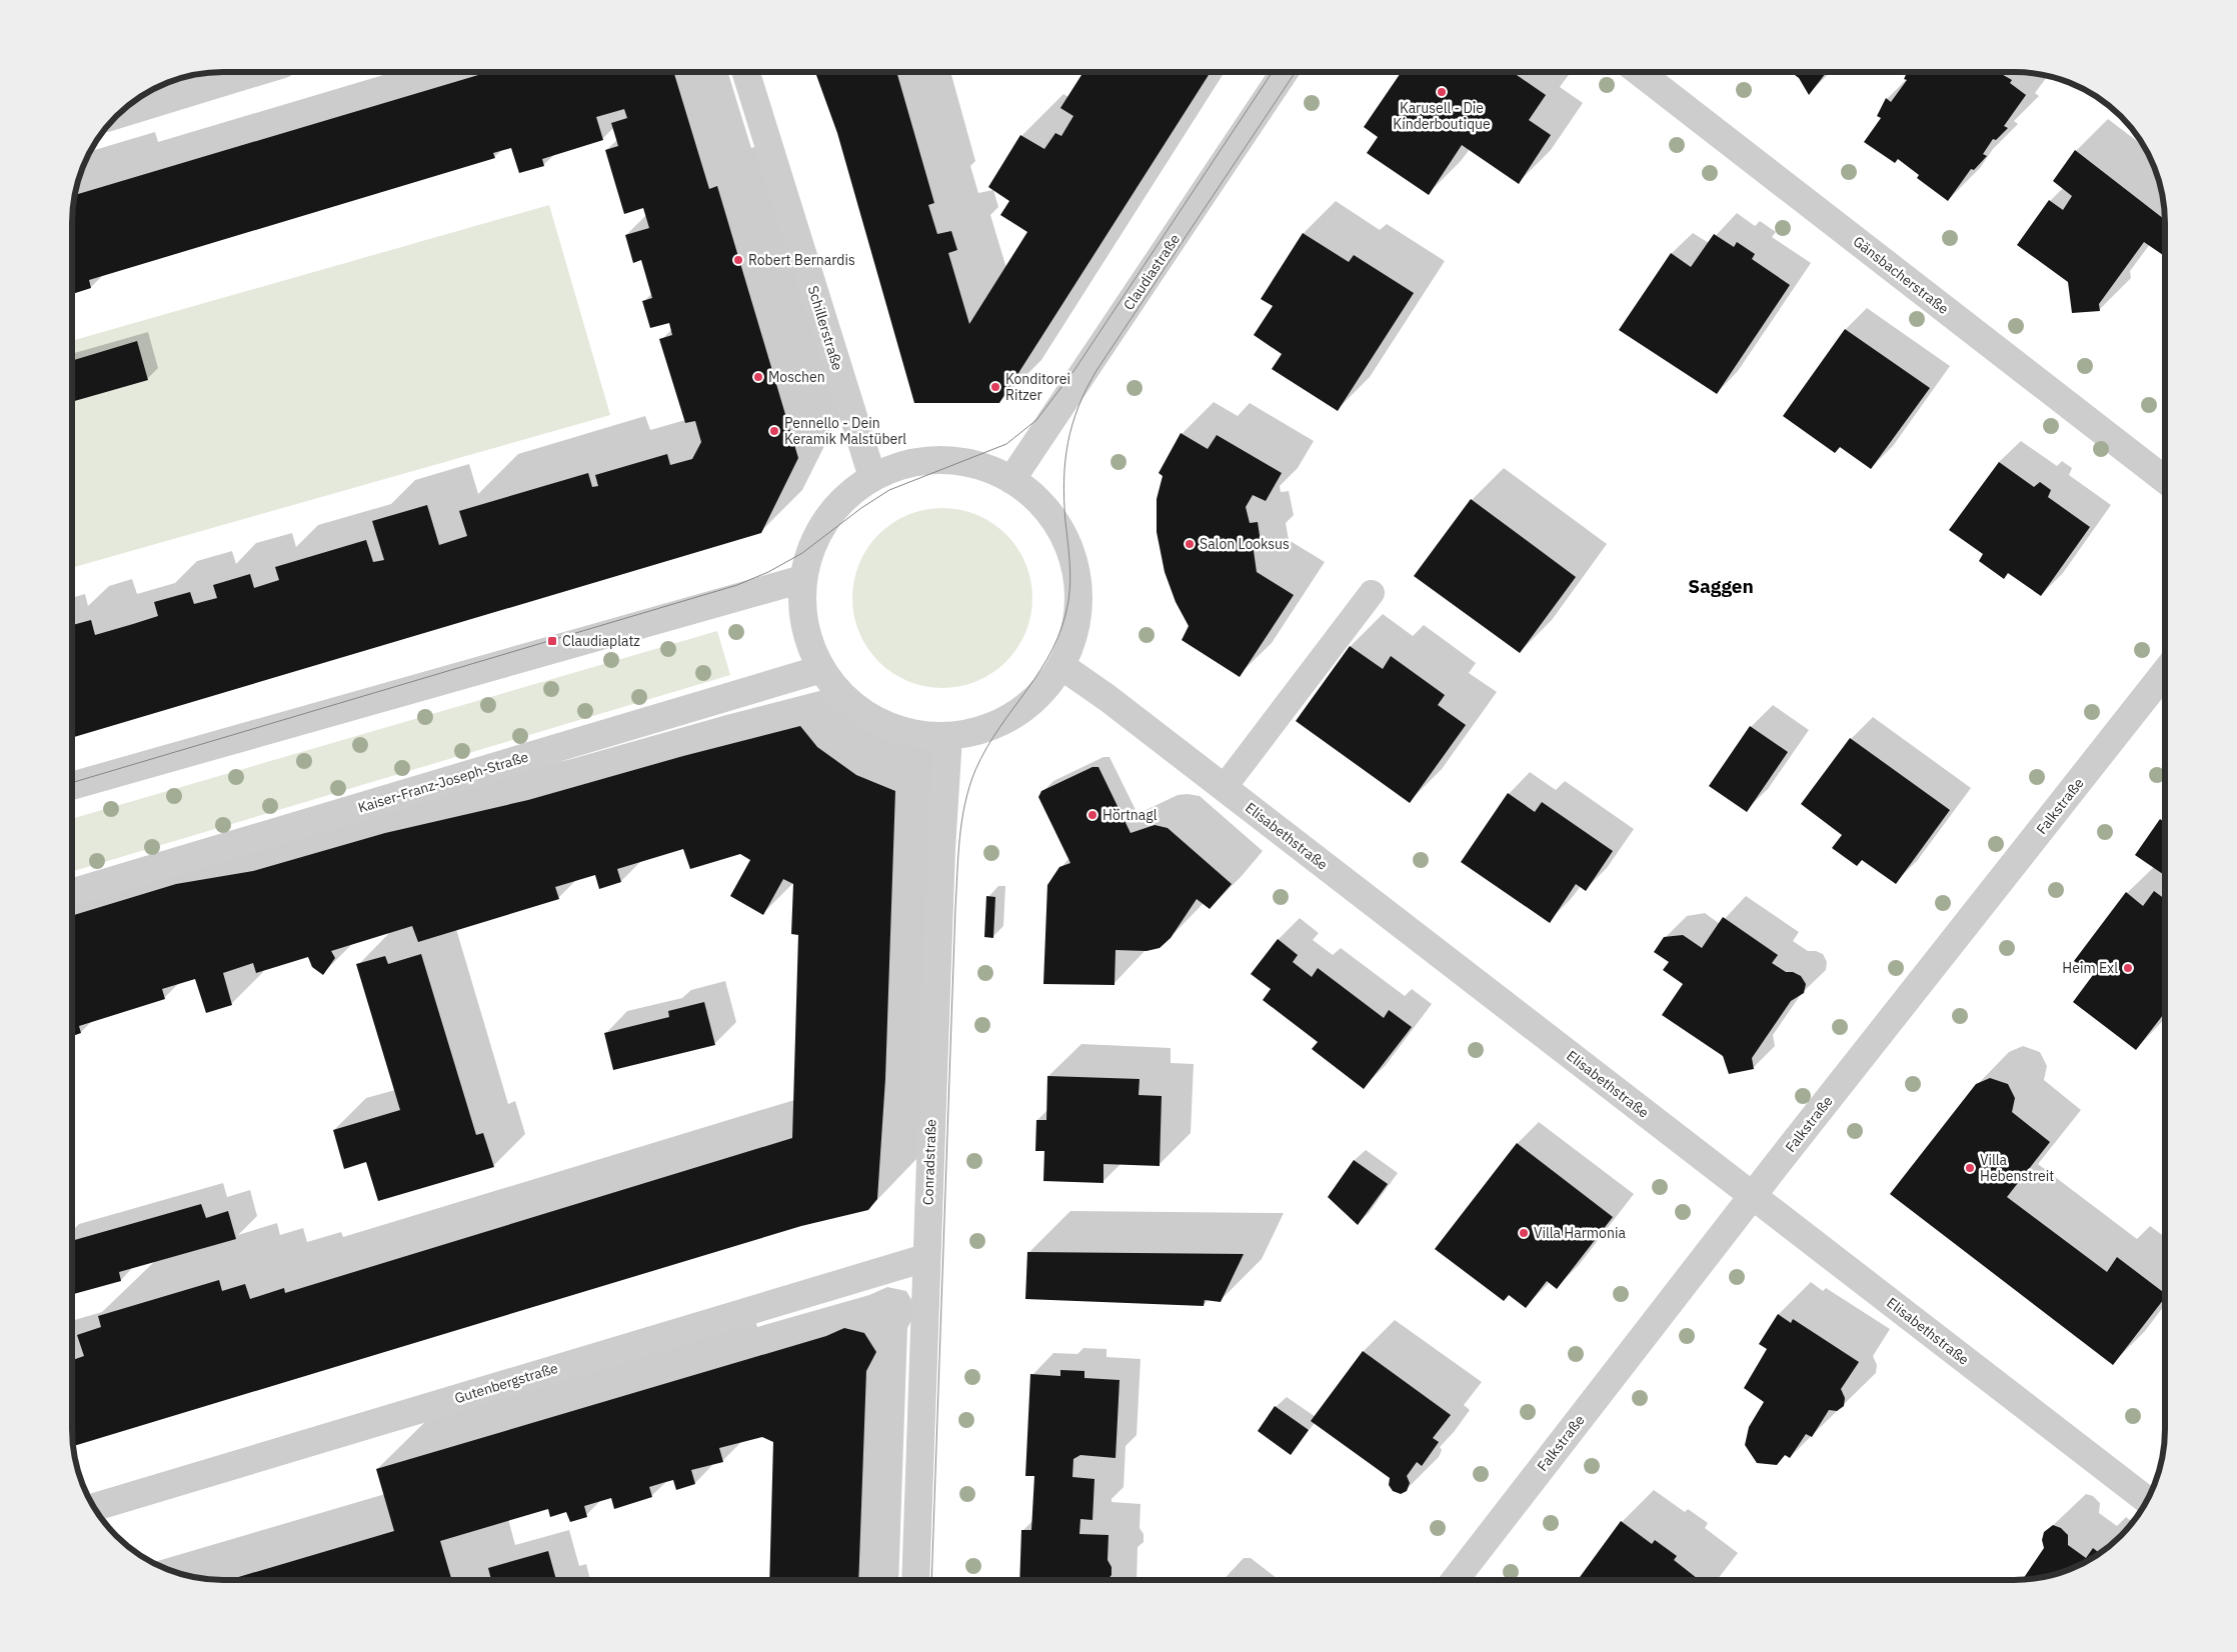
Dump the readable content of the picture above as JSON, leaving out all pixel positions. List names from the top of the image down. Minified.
{"streets":{"street":["Claudiastraße","Gänsbacherstraße","Schillerstraße","Kaiser-Franz-Joseph-Straße","Falkstraße","Elisabethstraße","Conradstraße","Gutenbergstraße"]},"crossings":[["Falkstraße","Elisabethstraße"],["Conradstraße","Gutenbergstraße"]],"districts":["Saggen"],"places":{"other":["Karusell - Die Kinderboutique","Robert Bernardis","Moschen","Konditorei Ritzer","Pennello - Dein Keramik Malstüberl","Salon Looksus","Hörtnagl","Heim Exl","Villa Hebenstreit","Villa Harmonia"],"transit":["Claudiaplatz"]}}
